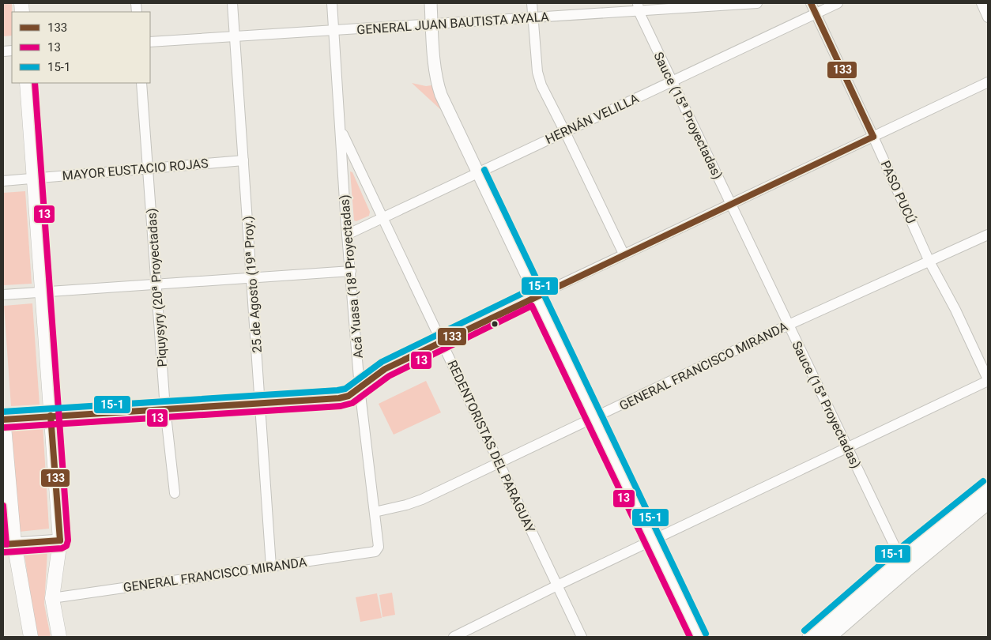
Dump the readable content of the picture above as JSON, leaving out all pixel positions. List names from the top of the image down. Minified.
{"streets":{"street":["GENERAL JUAN BAUTISTA AYALA","Sauce (15ª Proyectadas)","HERNÁN VELILLA","MAYOR EUSTACIO ROJAS","PASO PUCÚ","Acá Yuasa (18ª Proyectadas)","25 de Agosto (19ª Proy.)","Piquysyry (20ª Proyectadas)","GENERAL FRANCISCO MIRANDA","REDENTORISTAS DEL PARAGUAY"]},"crossings":[["GENERAL JUAN BAUTISTA AYALA","Sauce (15ª Proyectadas)"],["GENERAL JUAN BAUTISTA AYALA","Acá Yuasa (18ª Proyectadas)"],["GENERAL JUAN BAUTISTA AYALA","25 de Agosto (19ª Proy.)"],["Sauce (15ª Proyectadas)","HERNÁN VELILLA"],["Sauce (15ª Proyectadas)","GENERAL FRANCISCO MIRANDA"],["HERNÁN VELILLA","PASO PUCÚ"],["HERNÁN VELILLA","Acá Yuasa (18ª Proyectadas)"],["HERNÁN VELILLA","REDENTORISTAS DEL PARAGUAY"],["MAYOR EUSTACIO ROJAS","25 de Agosto (19ª Proy.)"],["MAYOR EUSTACIO ROJAS","Piquysyry (20ª Proyectadas)"],["PASO PUCÚ","GENERAL FRANCISCO MIRANDA"],["Acá Yuasa (18ª Proyectadas)","GENERAL FRANCISCO MIRANDA"],["Acá Yuasa (18ª Proyectadas)","REDENTORISTAS DEL PARAGUAY"],["25 de Agosto (19ª Proy.)","GENERAL FRANCISCO MIRANDA"],["GENERAL FRANCISCO MIRANDA","REDENTORISTAS DEL PARAGUAY"]],"lines":["transit line 133","transit line 13","transit line 15-1"],"legend":["133","13","15-1"]}
